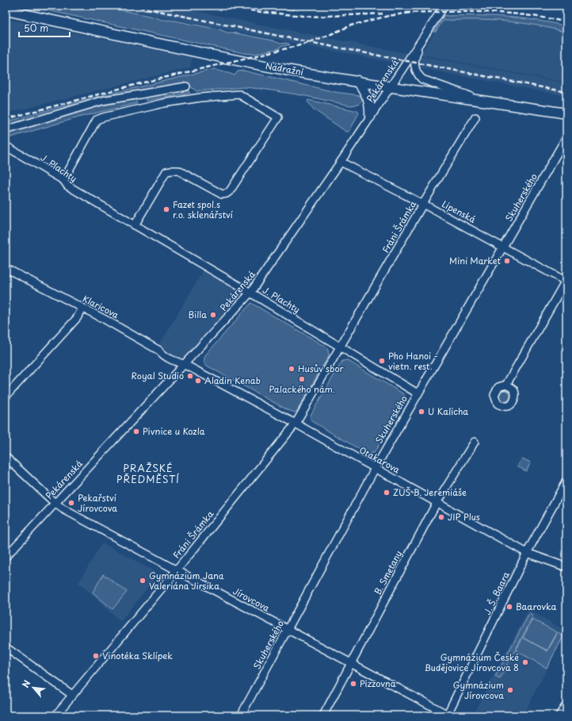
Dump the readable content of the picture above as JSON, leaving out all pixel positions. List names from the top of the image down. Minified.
{"streets":{"main road":["Nádražní"],"street":["Pekárenská","J. Plachty","Skuherského","Lipenská","Fráni Šrámka","Klaricova","Otakarova","B. Smetany","J. Š. Baara","Jírovcova"]},"crossings":[["Nádražní","Pekárenská"],["Pekárenská","J. Plachty"],["Pekárenská","Lipenská"],["Pekárenská","Klaricova"],["Pekárenská","Otakarova"],["Pekárenská","Jírovcova"],["J. Plachty","Skuherského"],["J. Plachty","Fráni Šrámka"],["Skuherského","Lipenská"],["Skuherského","Otakarova"],["Skuherského","Jírovcova"],["Lipenská","Fráni Šrámka"],["Fráni Šrámka","Otakarova"],["Fráni Šrámka","Jírovcova"],["Klaricova","Otakarova"],["Otakarova","B. Smetany"],["Otakarova","J. Š. Baara"],["B. Smetany","Jírovcova"],["J. Š. Baara","Jírovcova"]],"districts":["PRAŽSKÉ PŘEDMĚSTÍ"],"places":["Fazet spol.s r.o. sklenářství","Mini Market","Billa","Pho Hanoi - vietn. rest.","Husův sbor","Royal Studio","Palackého nám.","Aladin Kenab","U Kalicha","Pivnice u Kozla","ZUŠ B. Jeremiáše","Pekařství Jírovcova","JIP Plus","Gymnázium Jana Valeriána Jirsíka","Baarovka","Vinotéka Sklípek","Gymnázium České Budějovice Jírovcova 8","Pizzovna","Gymnázium Jírovcova"],"scale_bar":"50 m","north":"top left"}
